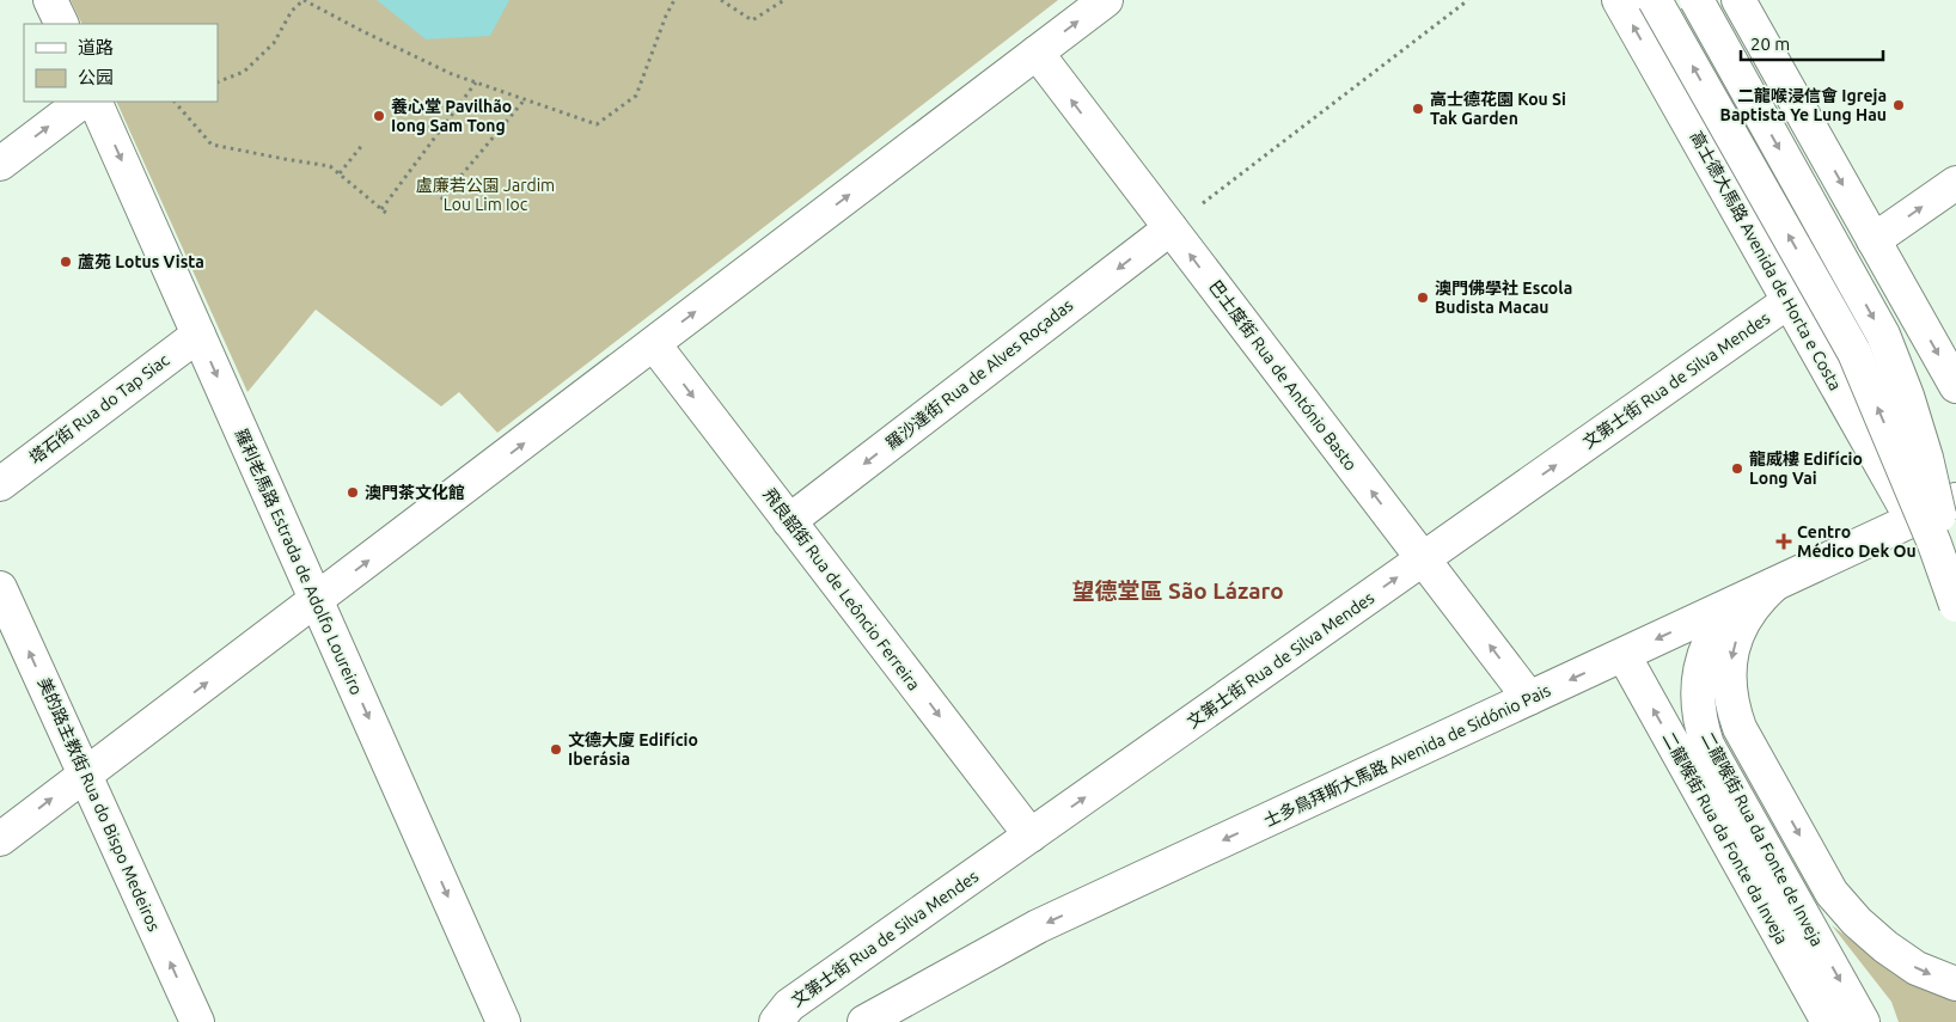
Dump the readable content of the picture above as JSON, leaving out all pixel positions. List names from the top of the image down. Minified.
{"streets":{"street":["高士德大馬路 Avenida de Horta e Costa","羅沙達街 Rua de Alves Roçadas","巴士度街 Rua de António Basto","文第士街 Rua de Silva Mendes","塔石街 Rua do Tap Siac","羅利老馬路 Estrada de Adolfo Loureiro","飛良韶街 Rua de Leôncio Ferreira","士多鳥拜斯大馬路 Avenida de Sidónio Pais","美的路主教街 Rua do Bispo Medeiros","二龍喉街 Rua da Fonte da Inveja","二龍喉街 Rua da Fonte de Inveja"]},"crossings":[["高士德大馬路 Avenida de Horta e Costa","文第士街 Rua de Silva Mendes"],["高士德大馬路 Avenida de Horta e Costa","士多鳥拜斯大馬路 Avenida de Sidónio Pais"],["羅沙達街 Rua de Alves Roçadas","巴士度街 Rua de António Basto"],["羅沙達街 Rua de Alves Roçadas","飛良韶街 Rua de Leôncio Ferreira"],["巴士度街 Rua de António Basto","文第士街 Rua de Silva Mendes"],["巴士度街 Rua de António Basto","士多鳥拜斯大馬路 Avenida de Sidónio Pais"],["文第士街 Rua de Silva Mendes","飛良韶街 Rua de Leôncio Ferreira"],["塔石街 Rua do Tap Siac","羅利老馬路 Estrada de Adolfo Loureiro"],["士多鳥拜斯大馬路 Avenida de Sidónio Pais","二龍喉街 Rua da Fonte da Inveja"],["士多鳥拜斯大馬路 Avenida de Sidónio Pais","二龍喉街 Rua da Fonte de Inveja"]],"one_way":["巴士度街 Rua de António Basto","文第士街 Rua de Silva Mendes","羅利老馬路 Estrada de Adolfo Loureiro","飛良韶街 Rua de Leôncio Ferreira","士多鳥拜斯大馬路 Avenida de Sidónio Pais","美的路主教街 Rua do Bispo Medeiros","二龍喉街 Rua da Fonte da Inveja","二龍喉街 Rua da Fonte de Inveja"],"districts":["望德堂區 São Lázaro"],"parks":["盧廉若公園 Jardim Lou Lim Ioc"],"places":{"other":["二龍喉浸信會 Igreja Baptista Ye Lung Hau","高士德花園 Kou Si Tak Garden","養心堂 Pavilhão Iong Sam Tong","蘆苑 Lotus Vista","澳門佛學社 Escola Budista Macau","龍威樓 Edifício Long Vai","澳門茶文化館","文德大廈 Edifício Iberásia"],"health":["Centro Médico Dek Ou"]},"legend":["道路","公园"],"scale_bar":"20 m"}
